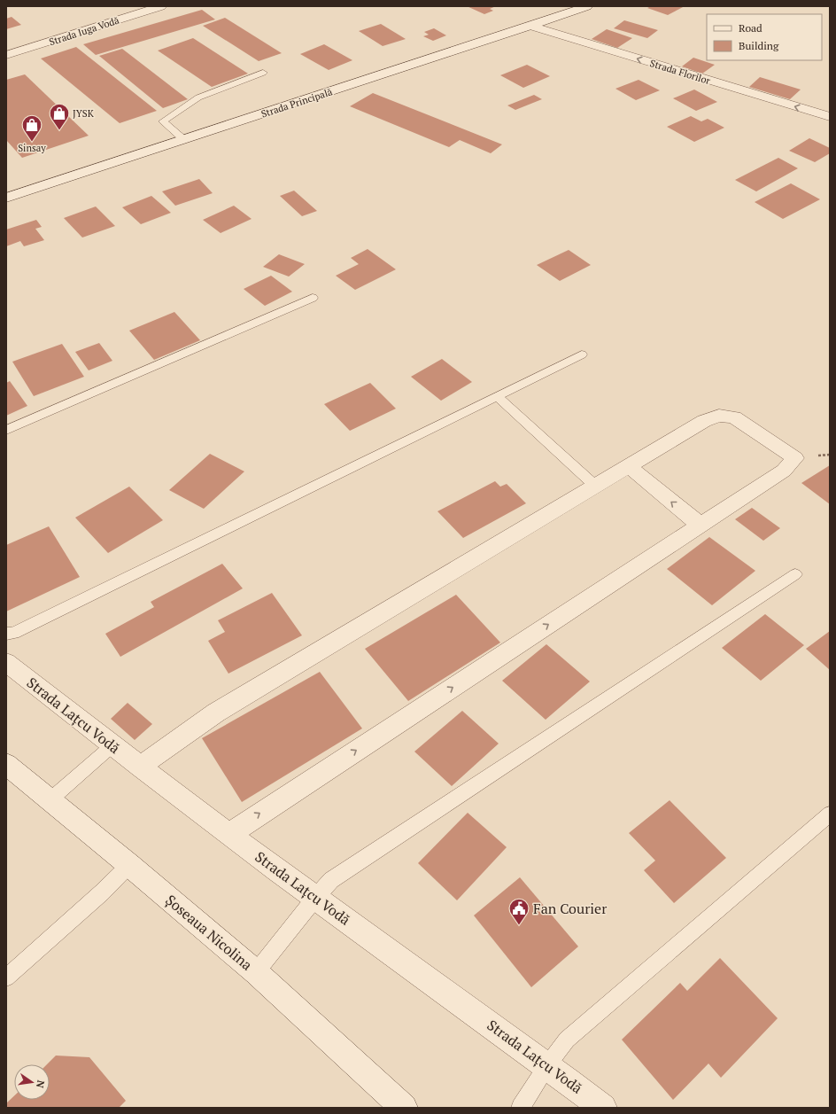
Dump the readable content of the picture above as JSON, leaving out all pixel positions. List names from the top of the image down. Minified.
{"streets":{"street":["Strada Iuga Vodă","Strada Florilor","Strada Principală","Strada Lațcu Vodă","Șoseaua Nicolina"]},"crossings":[["Strada Florilor","Strada Principală"]],"one_way":["Strada Florilor"],"places":{"shop":["JYSK","Sinsay"],"public building":["Fan Courier"]},"legend":["Road","Building"],"north":"right"}
